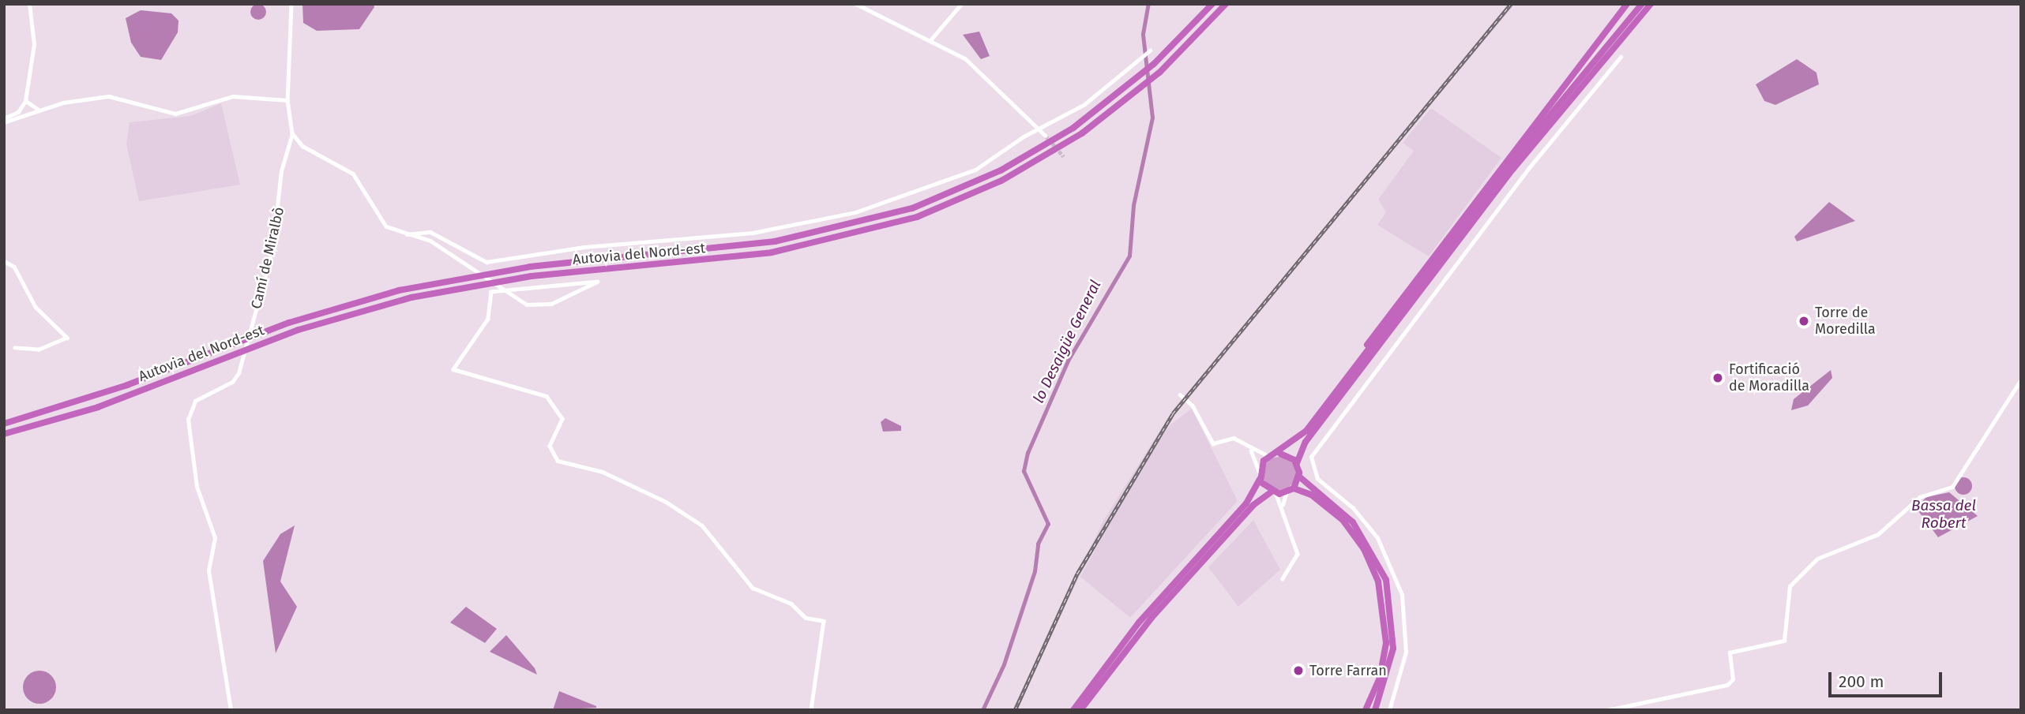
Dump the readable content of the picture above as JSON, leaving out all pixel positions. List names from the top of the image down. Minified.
{"streets":{"highway":["Autovia del Nord-est"],"street":["Camí de Miralbò"]},"water":["lo Desaigüe General","Bassa del Robert"],"places":["Torre de Moredilla","Fortificació de Moradilla","Torre Farran"],"scale_bar":"200 m"}
